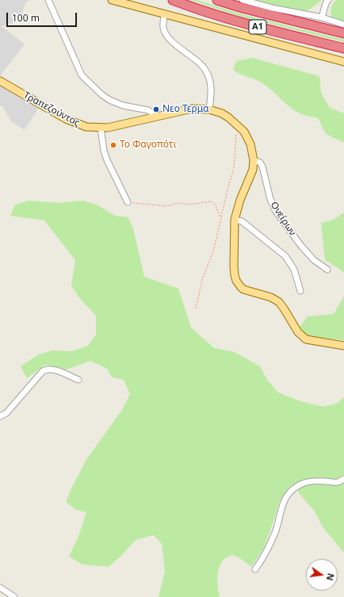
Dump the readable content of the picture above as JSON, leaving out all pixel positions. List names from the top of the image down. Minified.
{"streets":{"highway":["Α1"],"main road":["Τραπεζούντος"],"street":["Ονείρων"]},"crossings":[["Τραπεζούντος","Ονείρων"]],"places":["Νεο Τερμα","Το Φαγοπότι"],"scale_bar":"100 m","north":"right"}
